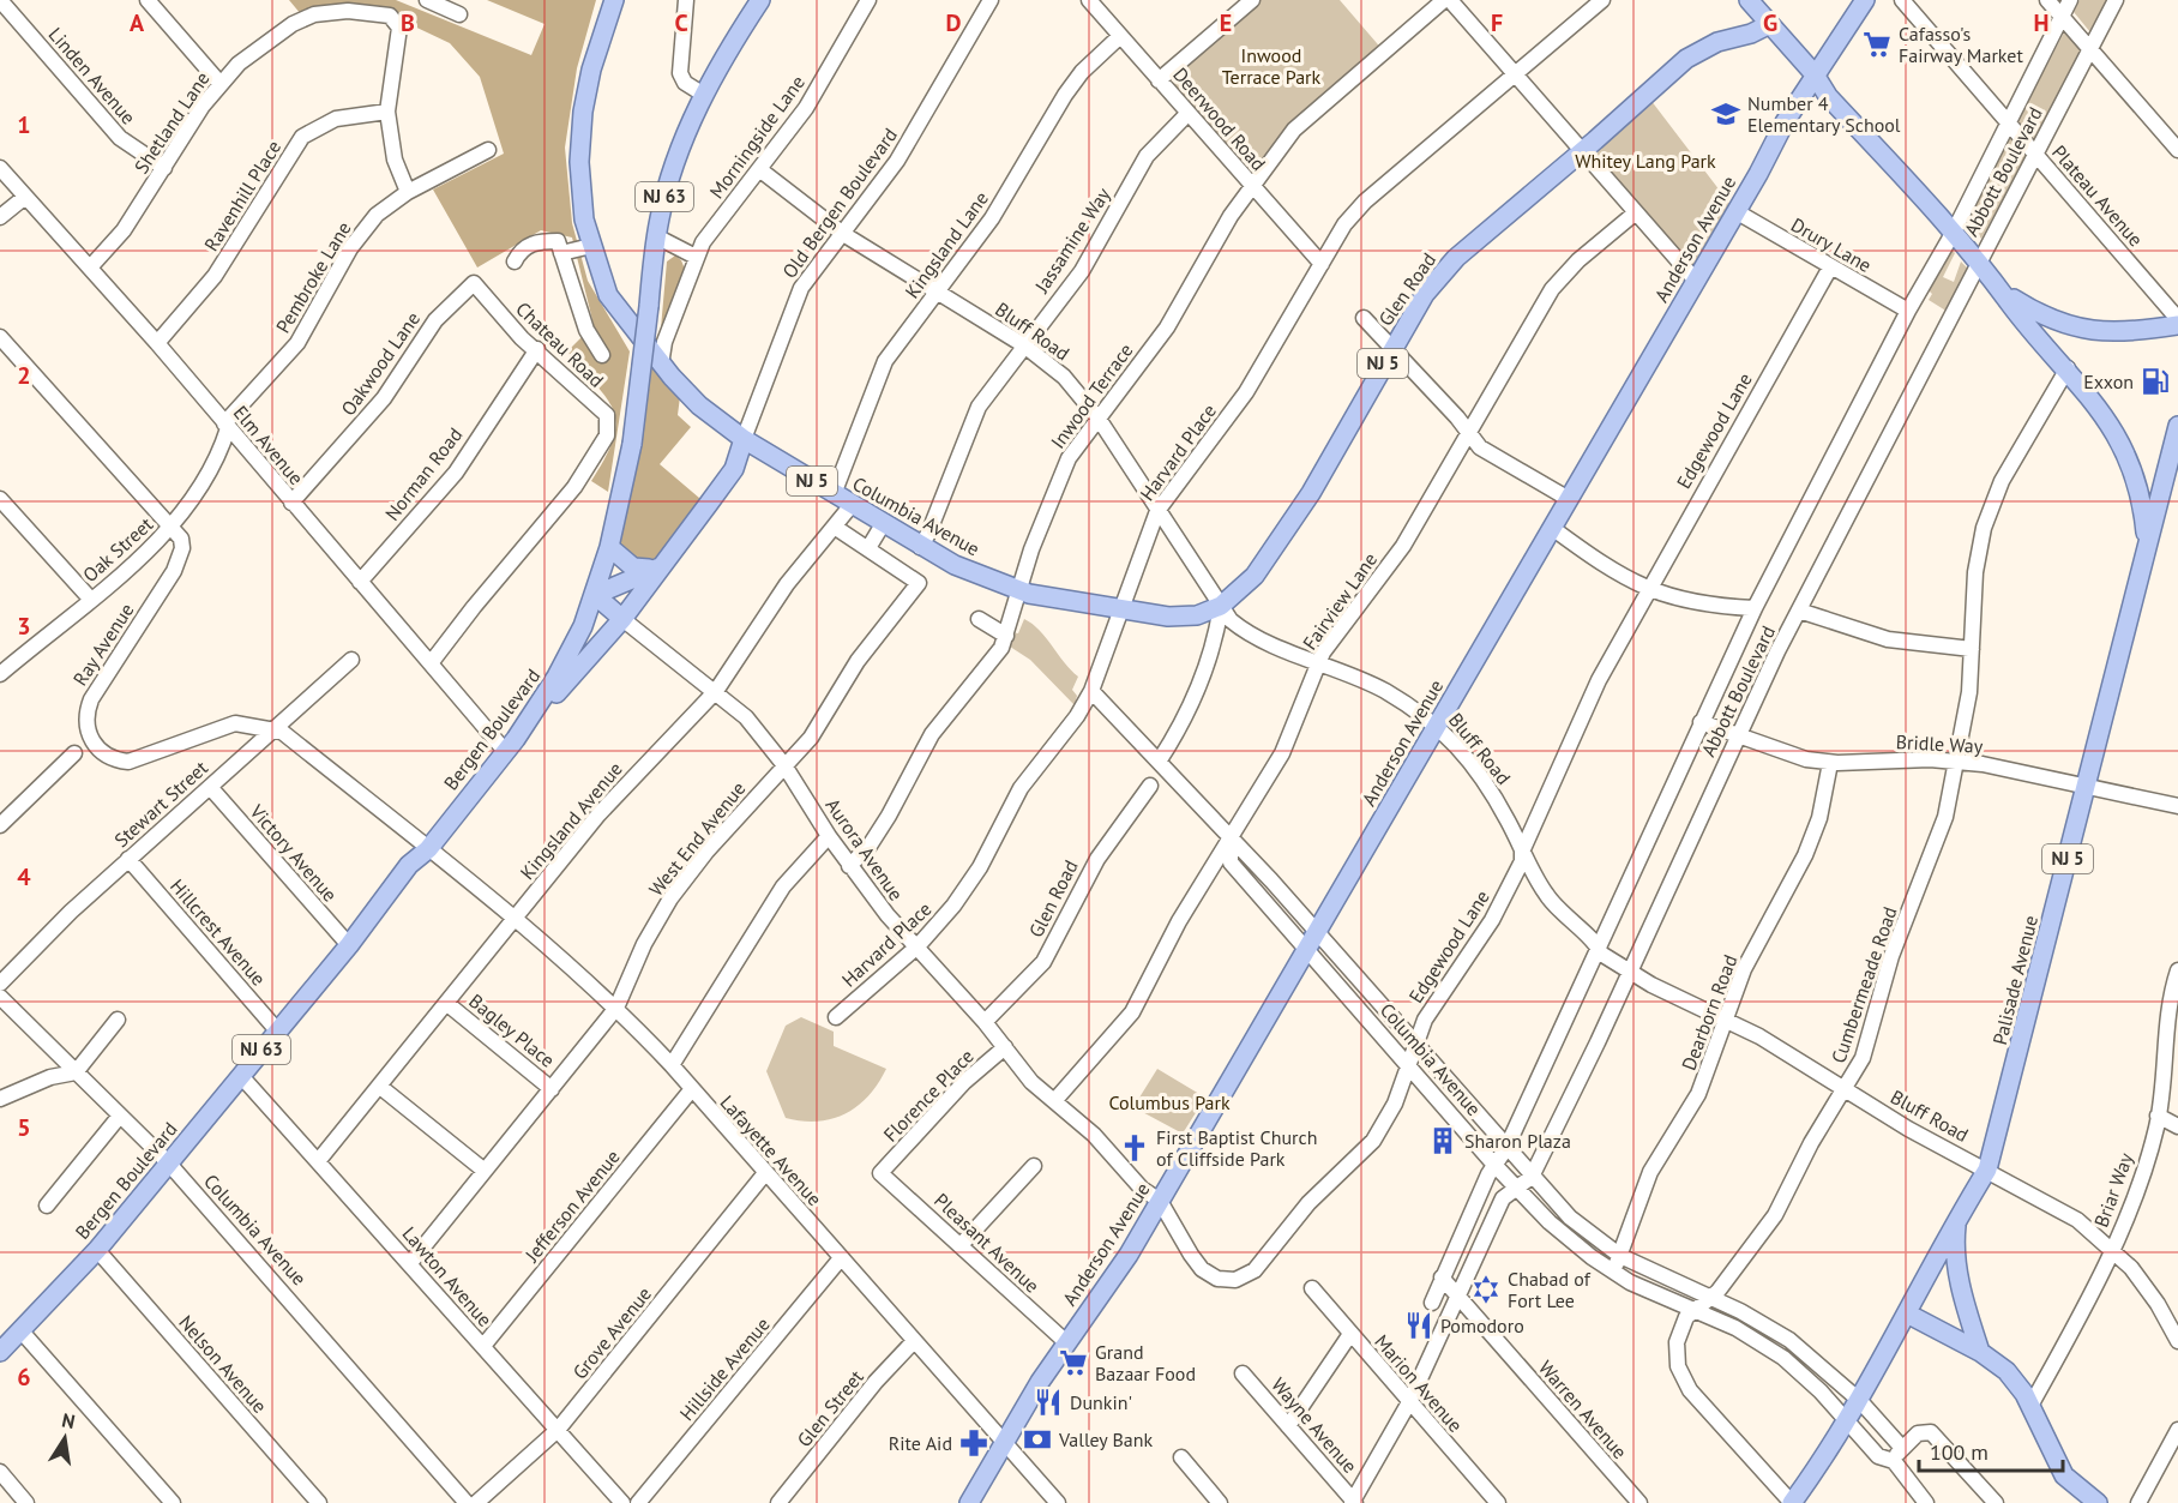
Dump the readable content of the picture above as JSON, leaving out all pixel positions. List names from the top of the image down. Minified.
{"streets":{"main road":["NJ 63","Anderson Avenue","Glen Road","NJ 5","Columbia Avenue","Bergen Boulevard","Palisade Avenue"],"street":["Linden Avenue","Deerwood Road","Shetland Lane","Morningside Lane","Abbott Boulevard","Ravenhill Place","Plateau Avenue","Old Bergen Boulevard","Jassamine Way","Kingsland Lane","Drury Lane","Pembroke Lane","Bluff Road","Chateau Road","Oakwood Lane","Inwood Terrace","Edgewood Lane","Elm Avenue","Harvard Place","Norman Road","Oak Street","Fairview Lane","Ray Avenue","Bridle Way","Stewart Street","Kingsland Avenue","West End Avenue","Aurora Avenue","Victory Avenue","Hillcrest Avenue","Cumbermeade Road","Dearborn Road","Bagley Place","Florence Place","Lafayette Avenue","Briar Way","Jefferson Avenue","Pleasant Avenue","Lawton Avenue","Grove Avenue","Nelson Avenue","Hillside Avenue","Marion Avenue","Glen Street","Warren Avenue","Wayne Avenue"]},"crossings":[["Linden Avenue","Shetland Lane"],["Deerwood Road","Jassamine Way"],["Deerwood Road","Kingsland Lane"],["Deerwood Road","Inwood Terrace"],["Deerwood Road","Harvard Place"],["Shetland Lane","Ravenhill Place"],["Shetland Lane","Elm Avenue"],["Morningside Lane","Bluff Road"],["Morningside Lane","Columbia Avenue"],["Abbott Boulevard","Plateau Avenue"],["Abbott Boulevard","Drury Lane"],["Abbott Boulevard","Bluff Road"],["Abbott Boulevard","NJ 5"],["Abbott Boulevard","Columbia Avenue"],["Abbott Boulevard","Bridle Way"],["Abbott Boulevard","Marion Avenue"],["Abbott Boulevard","Warren Avenue"],["Abbott Boulevard","Wayne Avenue"],["Ravenhill Place","Elm Avenue"],["Old Bergen Boulevard","Bluff Road"],["Old Bergen Boulevard","Columbia Avenue"],["Anderson Avenue","Drury Lane"],["Anderson Avenue","Bluff Road"],["Anderson Avenue","NJ 5"],["Anderson Avenue","Edgewood Lane"],["Anderson Avenue","Columbia Avenue"],["Anderson Avenue","Aurora Avenue"],["Anderson Avenue","Lafayette Avenue"],["Anderson Avenue","Pleasant Avenue"],["Jassamine Way","Bluff Road"],["Jassamine Way","Columbia Avenue"],["Kingsland Lane","Bluff Road"],["Kingsland Lane","Columbia Avenue"],["Drury Lane","Edgewood Lane"],["Pembroke Lane","Elm Avenue"],["Pembroke Lane","Oak Street"],["Glen Road","Bluff Road"],["Glen Road","NJ 5"],["Glen Road","Aurora Avenue"],["Bluff Road","NJ 5"],["Bluff Road","Inwood Terrace"],["Bluff Road","Edgewood Lane"],["Bluff Road","Harvard Place"],["Bluff Road","Fairview Lane"],["Bluff Road","Palisade Avenue"],["Bluff Road","Cumbermeade Road"],["Bluff Road","Dearborn Road"],["Bluff Road","Briar Way"],["Chateau Road","Oakwood Lane"],["Chateau Road","Elm Avenue"],["Chateau Road","Norman Road"],["Oakwood Lane","Elm Avenue"],["NJ 5","Inwood Terrace"],["NJ 5","Harvard Place"],["NJ 5","Columbia Avenue"],["NJ 5","Palisade Avenue"],["NJ 5","Cumbermeade Road"],["Inwood Terrace","Columbia Avenue"],["Inwood Terrace","Aurora Avenue"],["Edgewood Lane","Columbia Avenue"],["Edgewood Lane","Aurora Avenue"],["Elm Avenue","Norman Road"],["Elm Avenue","Oak Street"],["Elm Avenue","Bergen Boulevard"],["Harvard Place","Columbia Avenue"],["Harvard Place","Aurora Avenue"],["Columbia Avenue","Fairview Lane"],["Columbia Avenue","Bergen Boulevard"],["Columbia Avenue","Kingsland Avenue"],["Columbia Avenue","Palisade Avenue"],["Columbia Avenue","Cumbermeade Road"],["Columbia Avenue","Dearborn Road"],["Oak Street","Ray Avenue"],["Fairview Lane","Aurora Avenue"],["Ray Avenue","Bergen Boulevard"],["Ray Avenue","Stewart Street"],["Ray Avenue","Lafayette Avenue"],["Bergen Boulevard","Victory Avenue"],["Bergen Boulevard","Hillcrest Avenue"],["Bergen Boulevard","Lafayette Avenue"],["Bergen Boulevard","Lawton Avenue"],["Bergen Boulevard","Nelson Avenue"],["Bridle Way","Palisade Avenue"],["Bridle Way","Cumbermeade Road"],["Bridle Way","Dearborn Road"],["Stewart Street","Victory Avenue"],["Stewart Street","Hillcrest Avenue"],["Kingsland Avenue","Aurora Avenue"],["Kingsland Avenue","Bagley Place"],["Kingsland Avenue","Lafayette Avenue"],["Kingsland Avenue","Lawton Avenue"],["West End Avenue","Aurora Avenue"],["West End Avenue","Bagley Place"],["West End Avenue","Lafayette Avenue"],["West End Avenue","Lawton Avenue"],["Aurora Avenue","Florence Place"],["Palisade Avenue","Cumbermeade Road"],["Florence Place","Pleasant Avenue"],["Lafayette Avenue","Jefferson Avenue"],["Lafayette Avenue","Grove Avenue"],["Lafayette Avenue","Hillside Avenue"],["Lafayette Avenue","Glen Street"],["Jefferson Avenue","Lawton Avenue"],["Lawton Avenue","Grove Avenue"]],"parks":["Inwood Terrace Park","Whitey Lang Park","Columbus Park"],"places":{"supermarket":["Cafasso's Fairway Market","Grand Bazaar Food"],"school or university":["Number 4 Elementary School"],"fuel station":["Exxon"],"building":["Sharon Plaza"],"church":["First Baptist Church of Cliffside Park"],"synagogue":["Chabad of Fort Lee"],"restaurant":["Pomodoro","Dunkin'"],"bank":["Valley Bank"],"pharmacy":["Rite Aid"]},"scale_bar":"100 m","north":"top","grid":{"columns":["A","B","C","D","E","F","G","H"],"rows":["1","2","3","4","5","6"]}}
